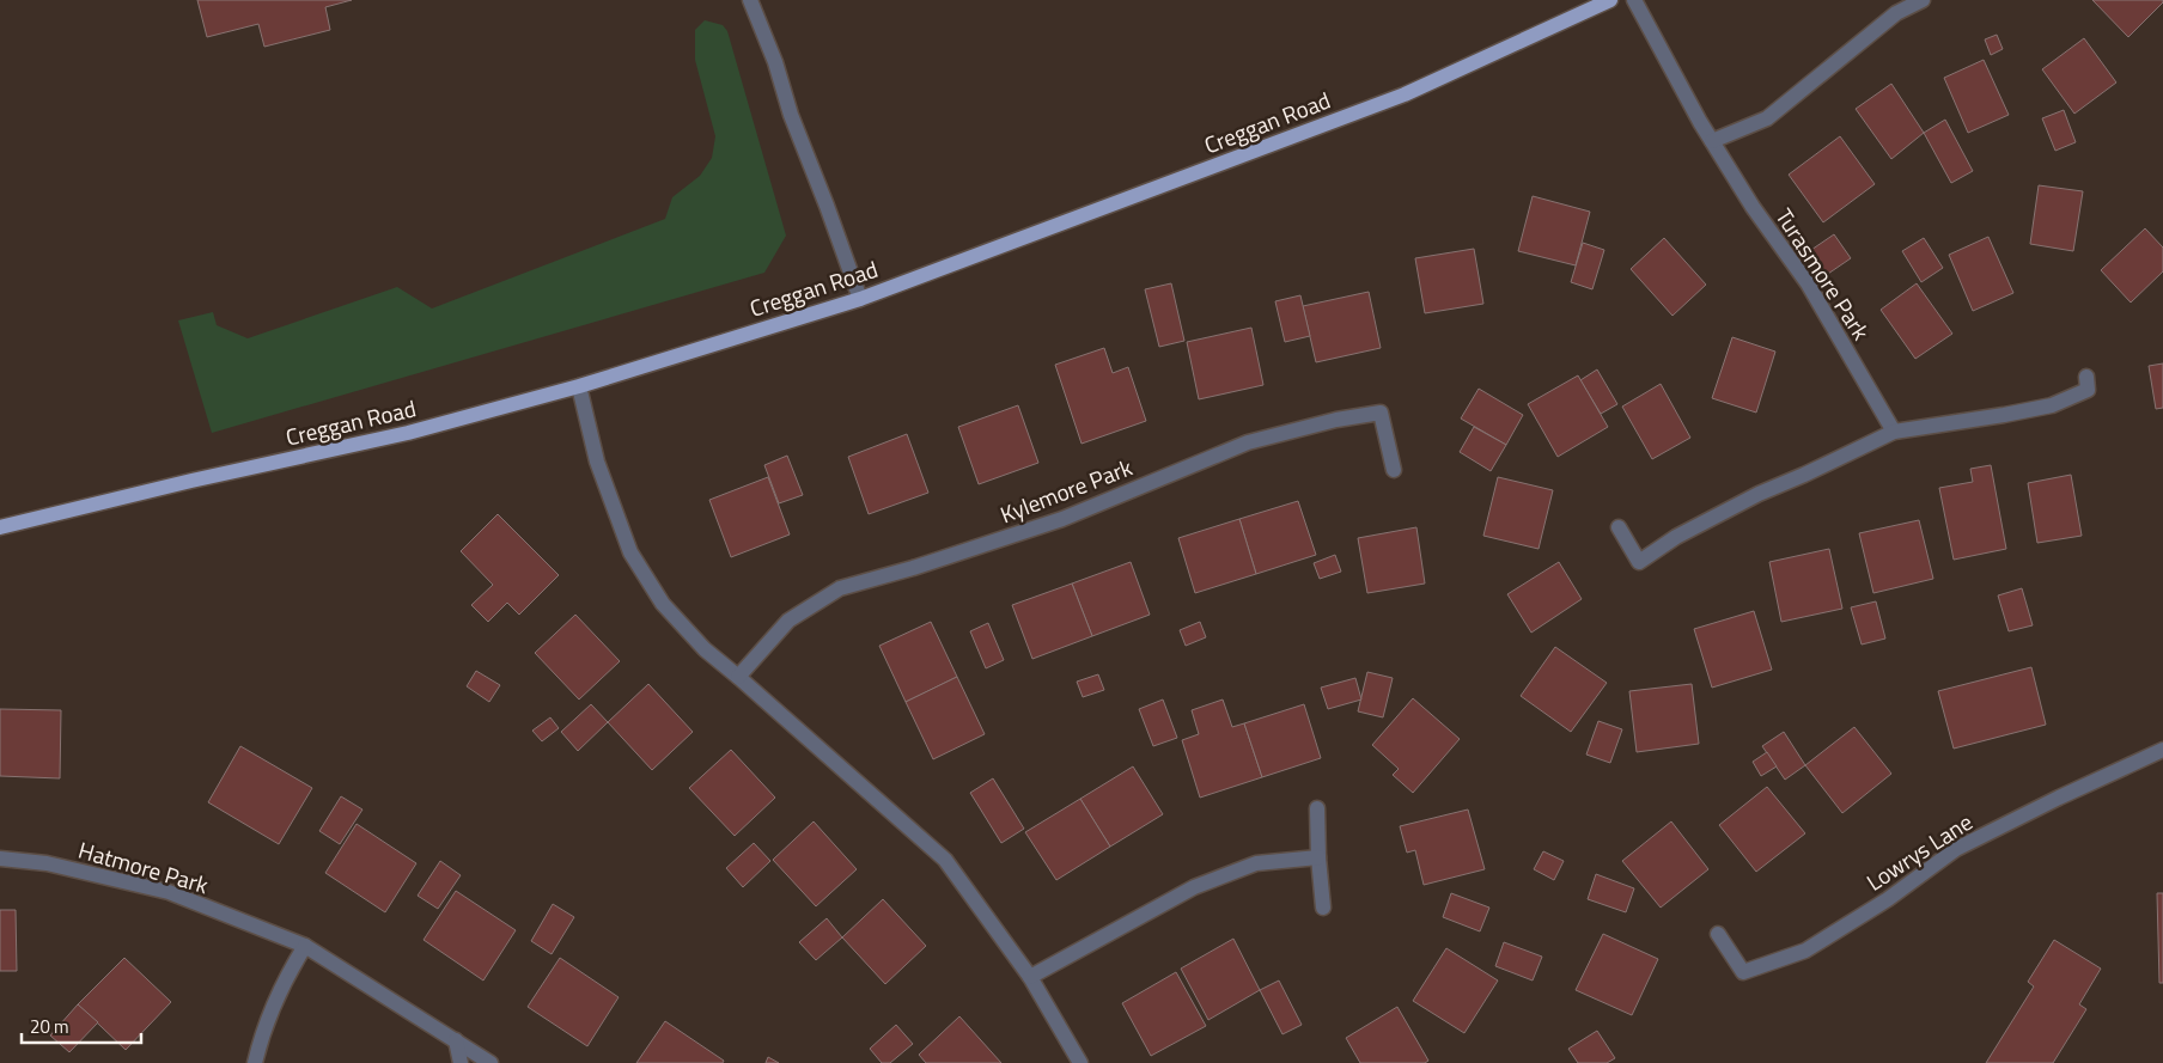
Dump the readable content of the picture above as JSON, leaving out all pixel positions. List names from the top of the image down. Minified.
{"streets":{"main road":["Creggan Road"],"street":["Turasmore Park","Kylemore Park","Lowrys Lane","Hatmore Park"]},"scale_bar":"20 m"}
